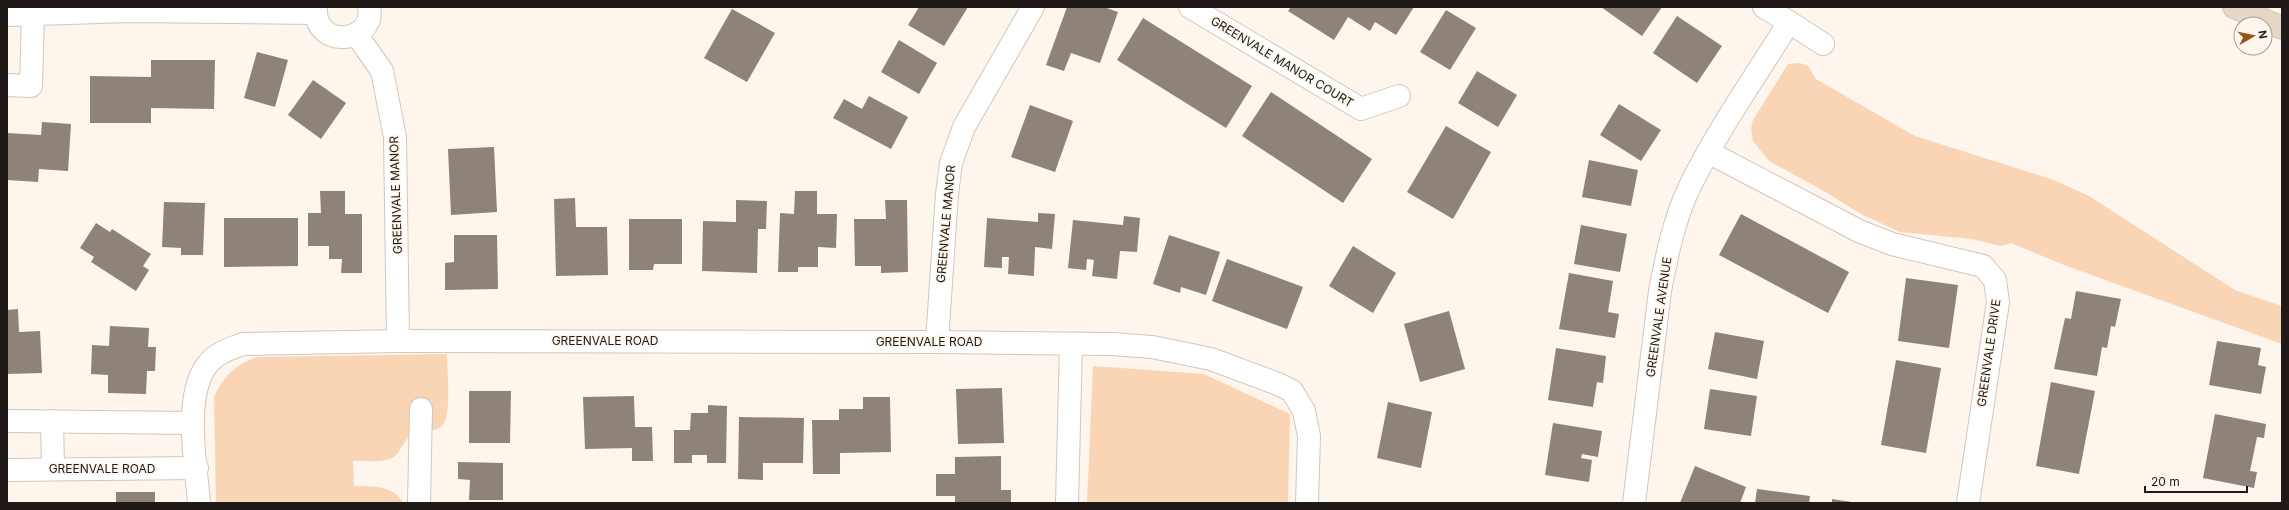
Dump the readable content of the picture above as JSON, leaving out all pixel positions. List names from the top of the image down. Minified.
{"streets":{"street":["GREENVALE MANOR COURT","GREENVALE MANOR","GREENVALE AVENUE","GREENVALE ROAD","GREENVALE DRIVE"]},"crossings":[["GREENVALE MANOR","GREENVALE ROAD"],["GREENVALE AVENUE","GREENVALE DRIVE"]],"scale_bar":"20 m","north":"right"}
